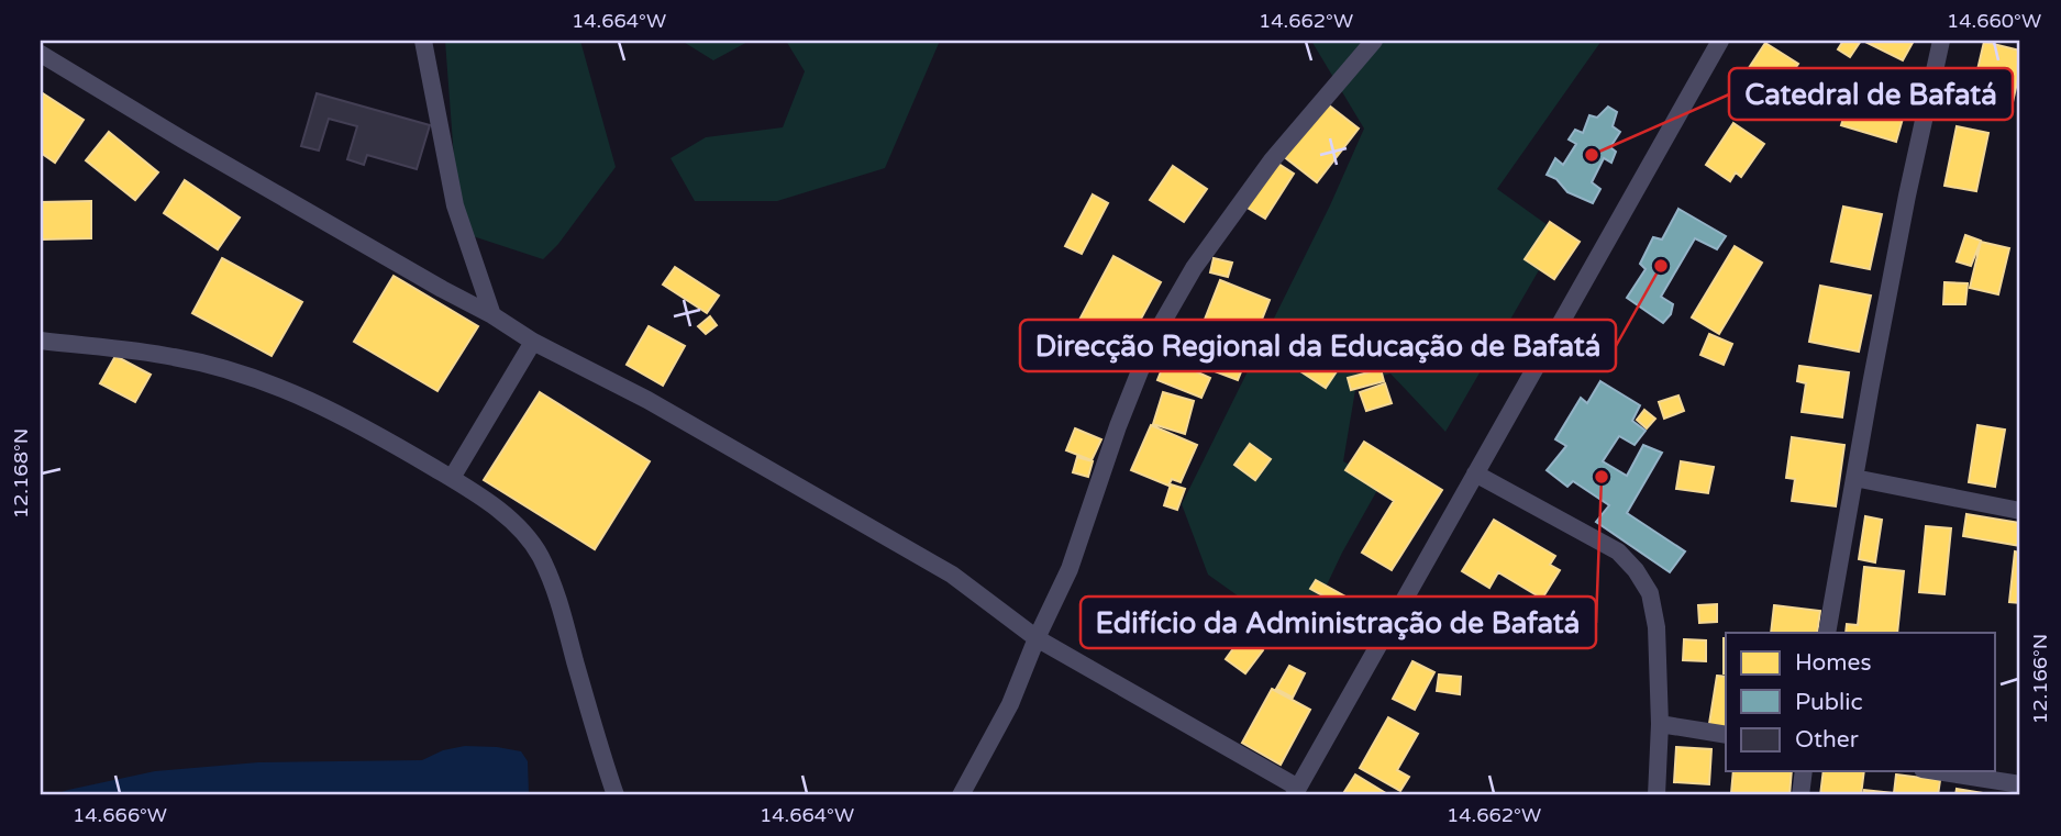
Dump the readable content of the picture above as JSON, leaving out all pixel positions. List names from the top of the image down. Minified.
{"places":["Catedral de Bafatá","Direcção Regional da Educação de Bafatá","Edifício da Administração de Bafatá"],"legend":["Homes","Public","Other"],"coordinates":["14.664°W","14.662°W","14.660°W","12.168°N","12.166°N","14.666°W"]}
